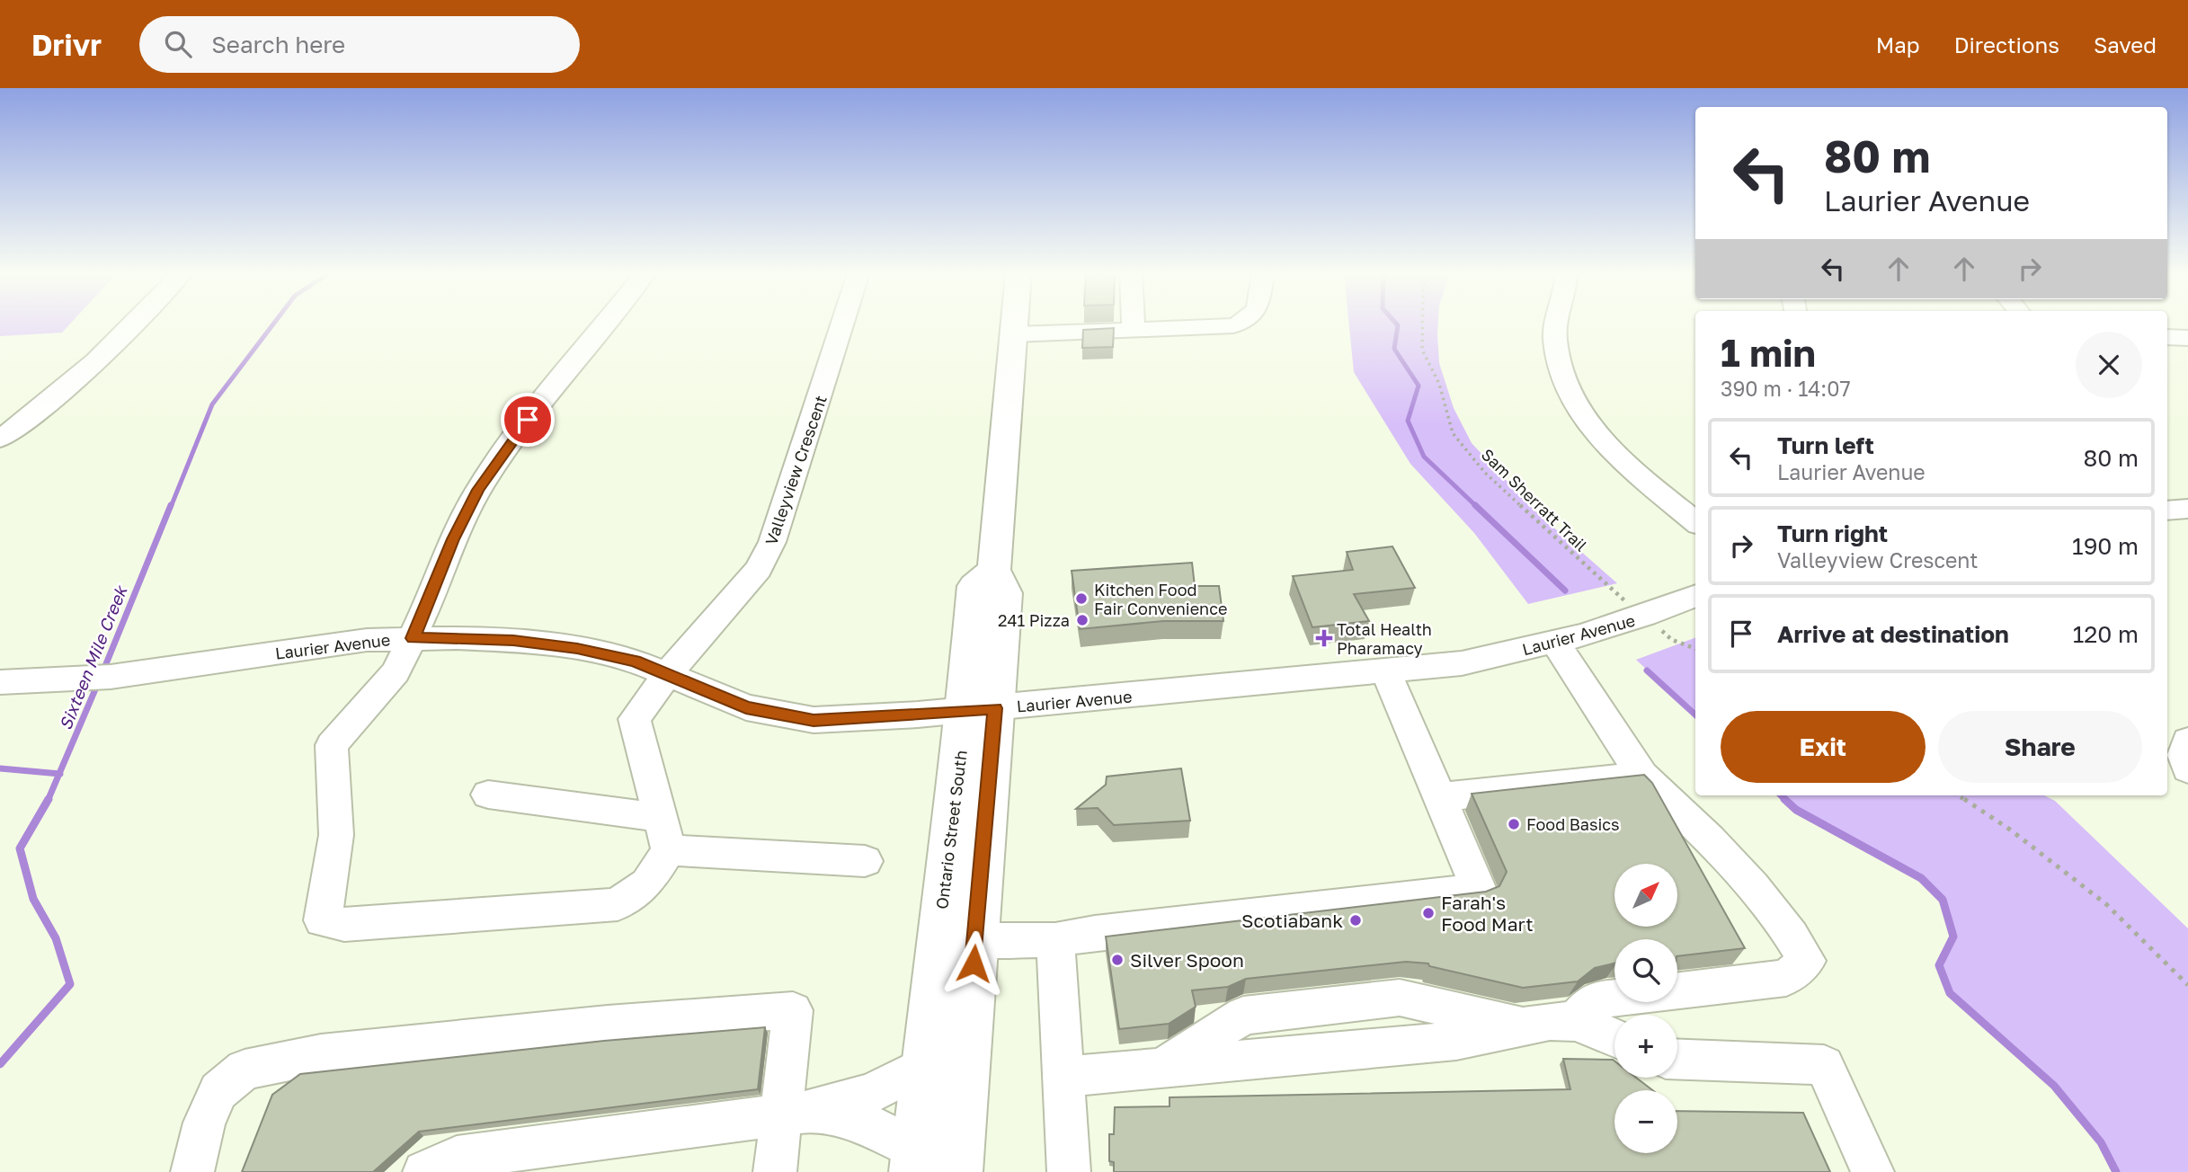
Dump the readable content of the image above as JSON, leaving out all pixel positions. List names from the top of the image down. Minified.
{"streets":{"main road":["Ontario Street South"],"street":["Valleyview Crescent","Laurier Avenue"],"path":["Sam Sherratt Trail"]},"crossings":[["Valleyview Crescent","Laurier Avenue"],["Sam Sherratt Trail","Laurier Avenue"],["Laurier Avenue","Ontario Street South"]],"water":["Sixteen Mile Creek"],"places":{"other":["Kitchen Food Fair Convenience","241 Pizza","Food Basics","Farah's Food Mart","Scotiabank","Silver Spoon"],"health":["Total Health Pharamacy"]},"north":"top right","page":{"header":"Drivr","search":"Search here","nav":["Map","Directions","Saved"],"turn":["80 m","Laurier Avenue"],"heading":["1 min","390 m · 14:07"],"list":[{"name":"Turn left","note":"Laurier Avenue","value":"80 m"},{"name":"Turn right","note":"Valleyview Crescent","value":"190 m"},{"name":"Arrive at destination","value":"120 m"}],"buttons":["Exit","Share"],"map_buttons":["+","−"]}}
